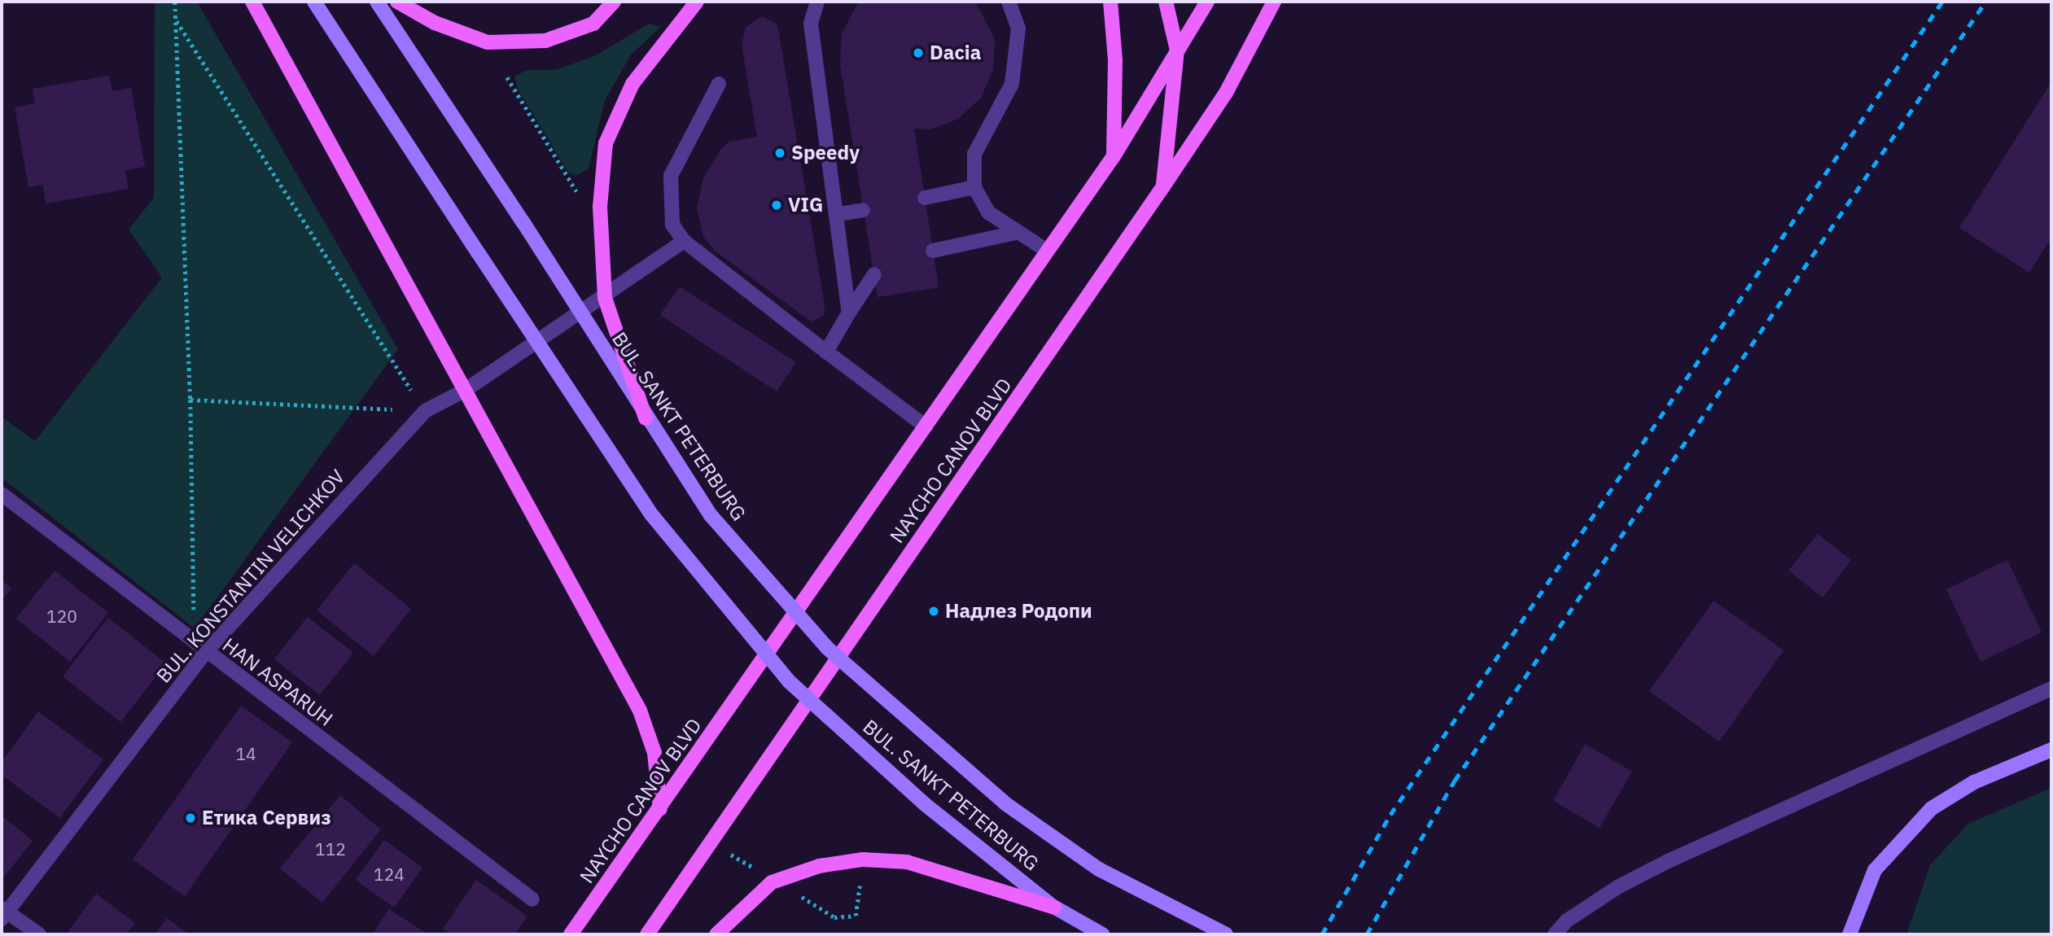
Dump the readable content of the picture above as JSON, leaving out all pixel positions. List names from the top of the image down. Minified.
{"streets":{"main road":["BUL. SANKT PETERBURG","NAYCHO CANOV BLVD"],"street":["BUL. KONSTANTIN VELICHKOV","HAN ASPARUH"]},"crossings":[["BUL. KONSTANTIN VELICHKOV","HAN ASPARUH"]],"places":["Dacia","Speedy","VIG","Надлез Родопи","Етика Сервиз"],"house_numbers":["120","14","112","124"]}
